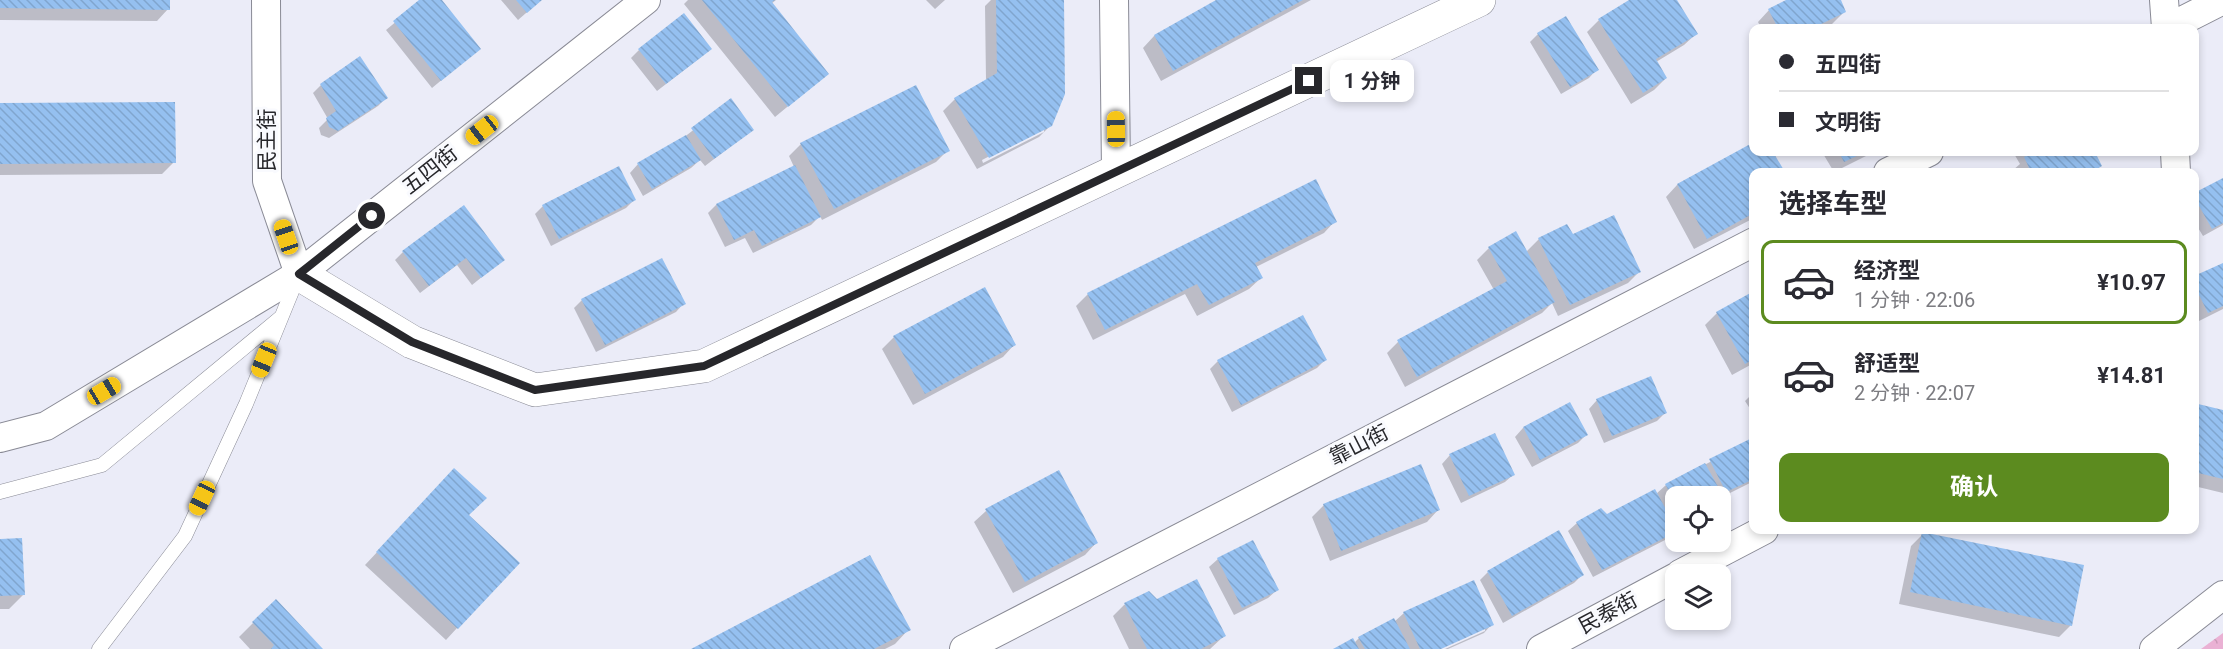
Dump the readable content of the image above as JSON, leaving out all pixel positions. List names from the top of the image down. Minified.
{"streets":{"street":["民主街","五四街","靠山街","民泰街"]},"crossings":[["民主街","五四街"]],"page":{"banner":["五四街","文明街"],"bubble":"1 分钟","heading":"选择车型","list":[{"name":"经济型","note":"1 分钟 · 22:06","value":"¥10.97"},{"name":"舒适型","note":"2 分钟 · 22:07","value":"¥14.81"}],"buttons":"确认"}}
